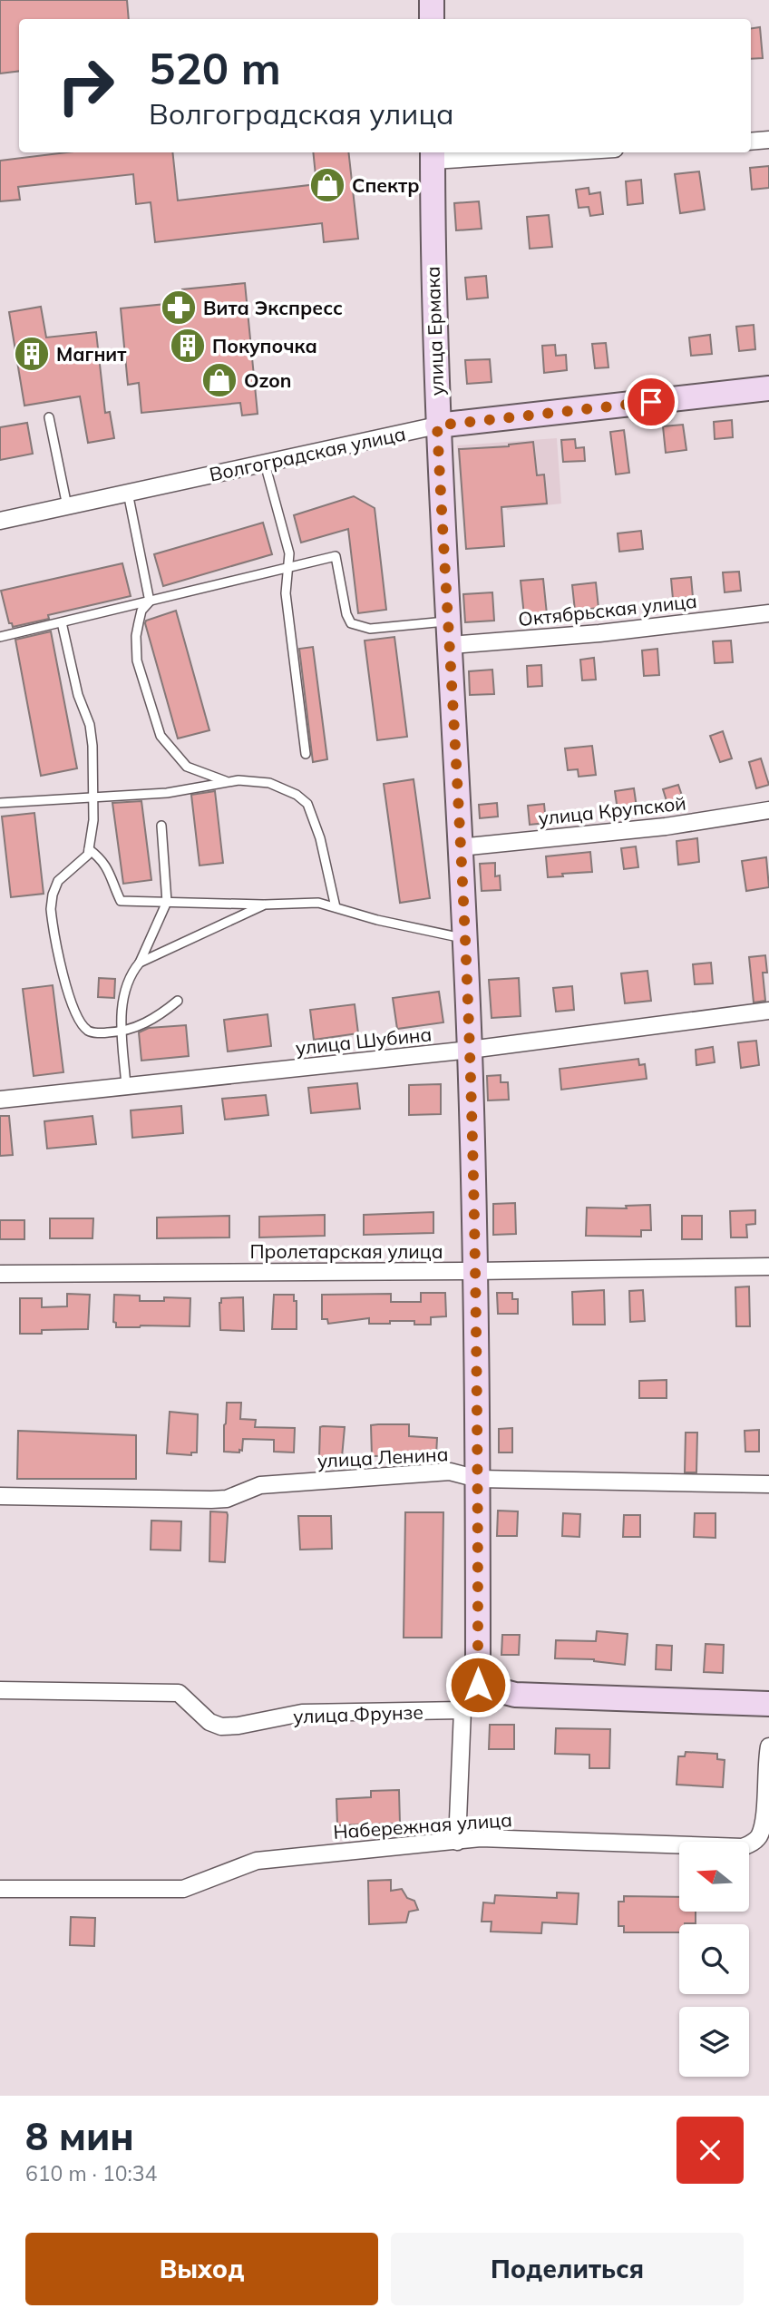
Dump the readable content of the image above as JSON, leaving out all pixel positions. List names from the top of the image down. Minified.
{"streets":{"street":["улица Ермака","Волгоградская улица","Октябрьская улица","улица Крупской","улица Шубина","Пролетарская улица","улица Ленина","улица Фрунзе","Набережная улица"]},"crossings":[["улица Ермака","Волгоградская улица"],["улица Ермака","Октябрьская улица"],["улица Ермака","улица Крупской"],["улица Ермака","улица Шубина"],["улица Ермака","Пролетарская улица"],["улица Ермака","улица Ленина"]],"places":{"shop":["Спектр","Ozon"],"pharmacy":["Вита Экспресс"],"building":["Покупочка","Магнит"]},"north":"left","page":{"turn":["520 m","Волгоградская улица"],"heading":["8 мин","610 m · 10:34"],"buttons":["Выход","Поделиться"]}}
